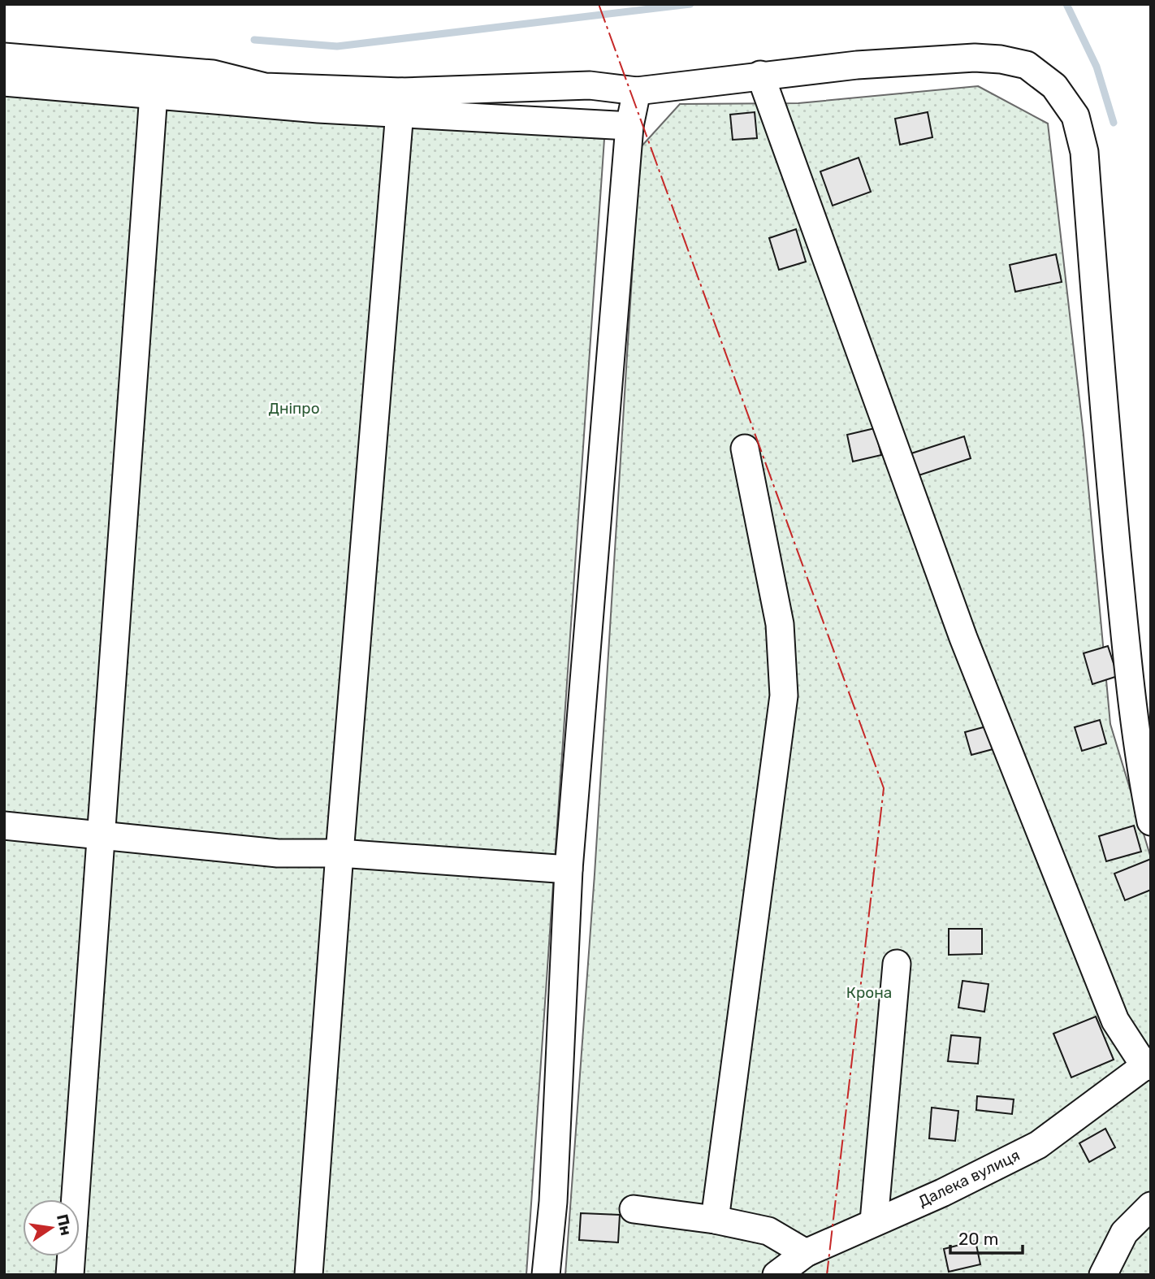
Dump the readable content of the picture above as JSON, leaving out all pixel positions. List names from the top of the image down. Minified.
{"streets":{"street":["Далека вулиця"]},"parks":["Дніпро","Крона"],"scale_bar":"20 m","north":"right"}
